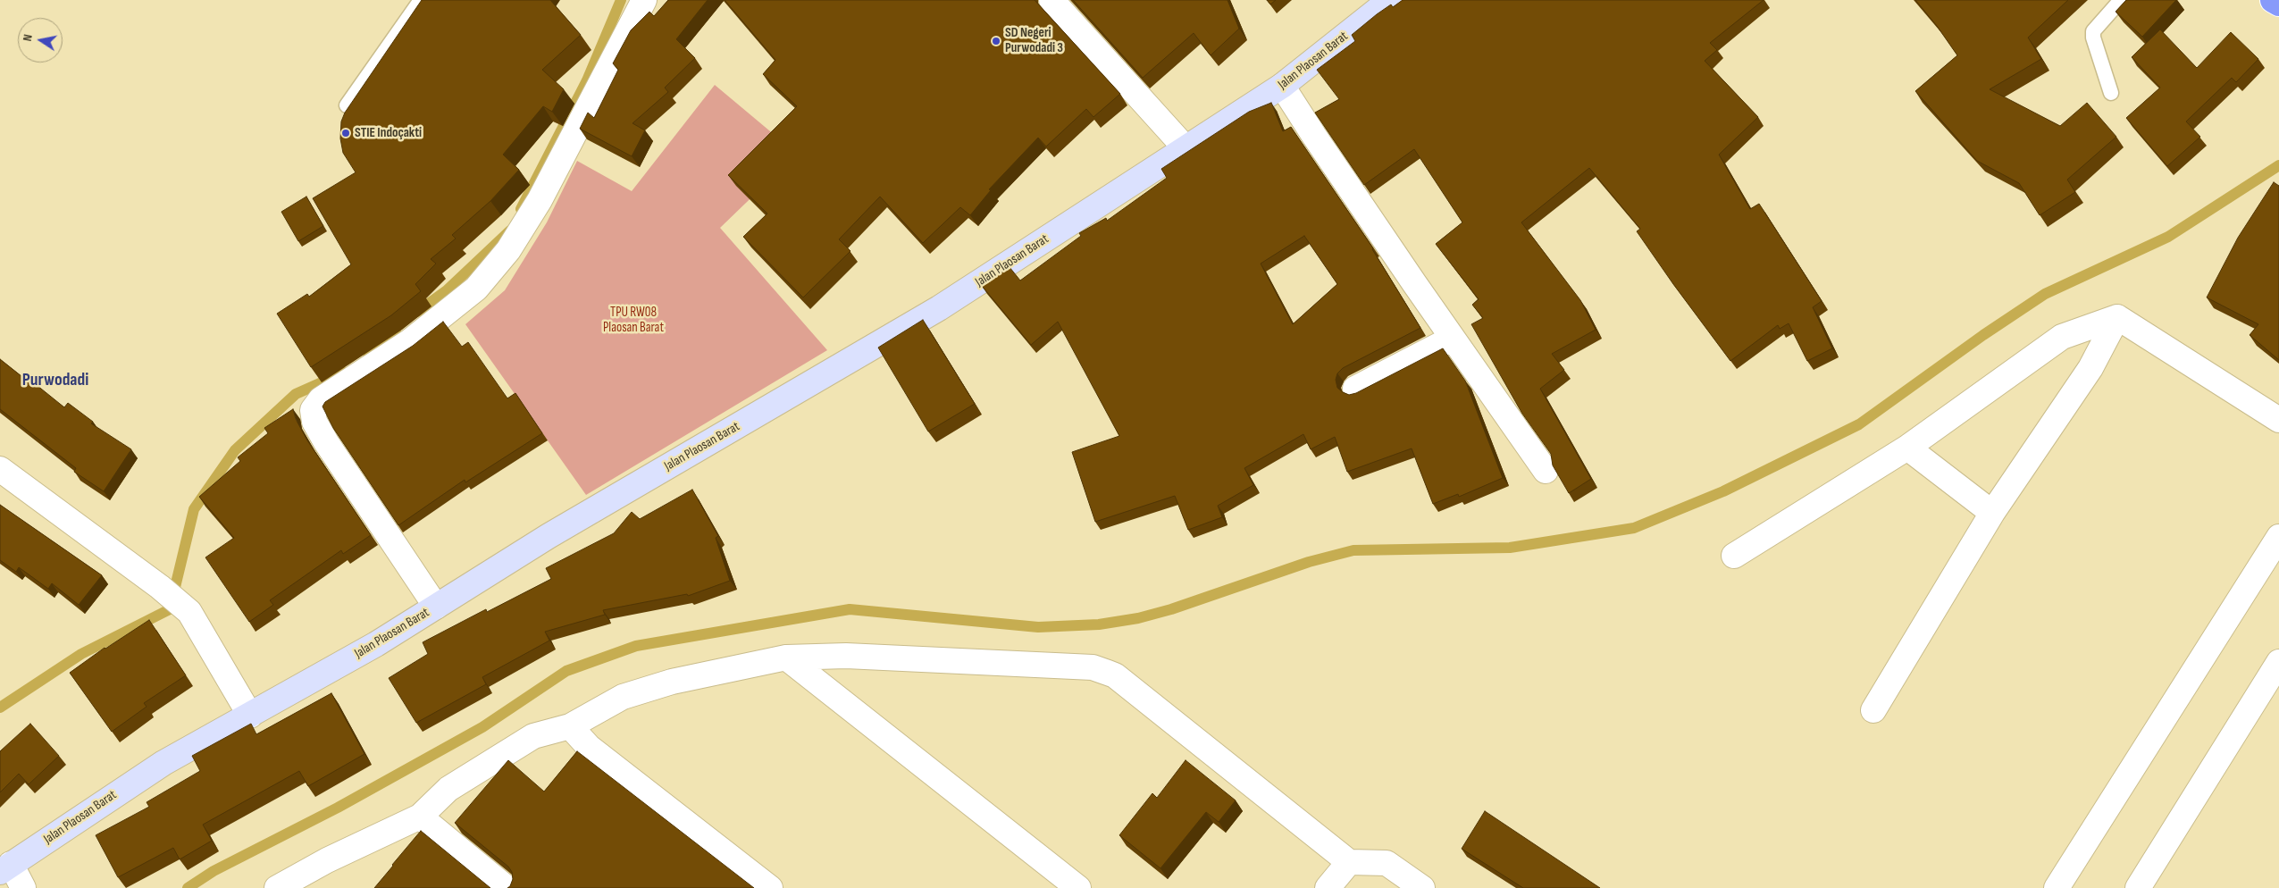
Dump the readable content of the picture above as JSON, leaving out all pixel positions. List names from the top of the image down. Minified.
{"streets":{"street":["Jalan Plaosan Barat"]},"districts":["Purwodadi"],"parks":["TPU RW08 Plaosan Barat"],"places":["SD Negeri Purwodadi 3","STIE Indoçakti"],"north":"left"}
